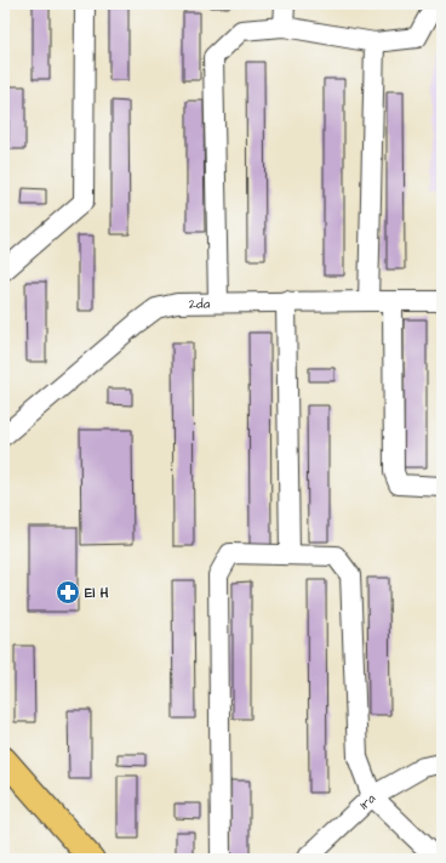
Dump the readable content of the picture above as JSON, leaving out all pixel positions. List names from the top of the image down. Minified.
{"streets":{"street":["2da","1ra"]},"places":{"pharmacy":["El H"]}}
